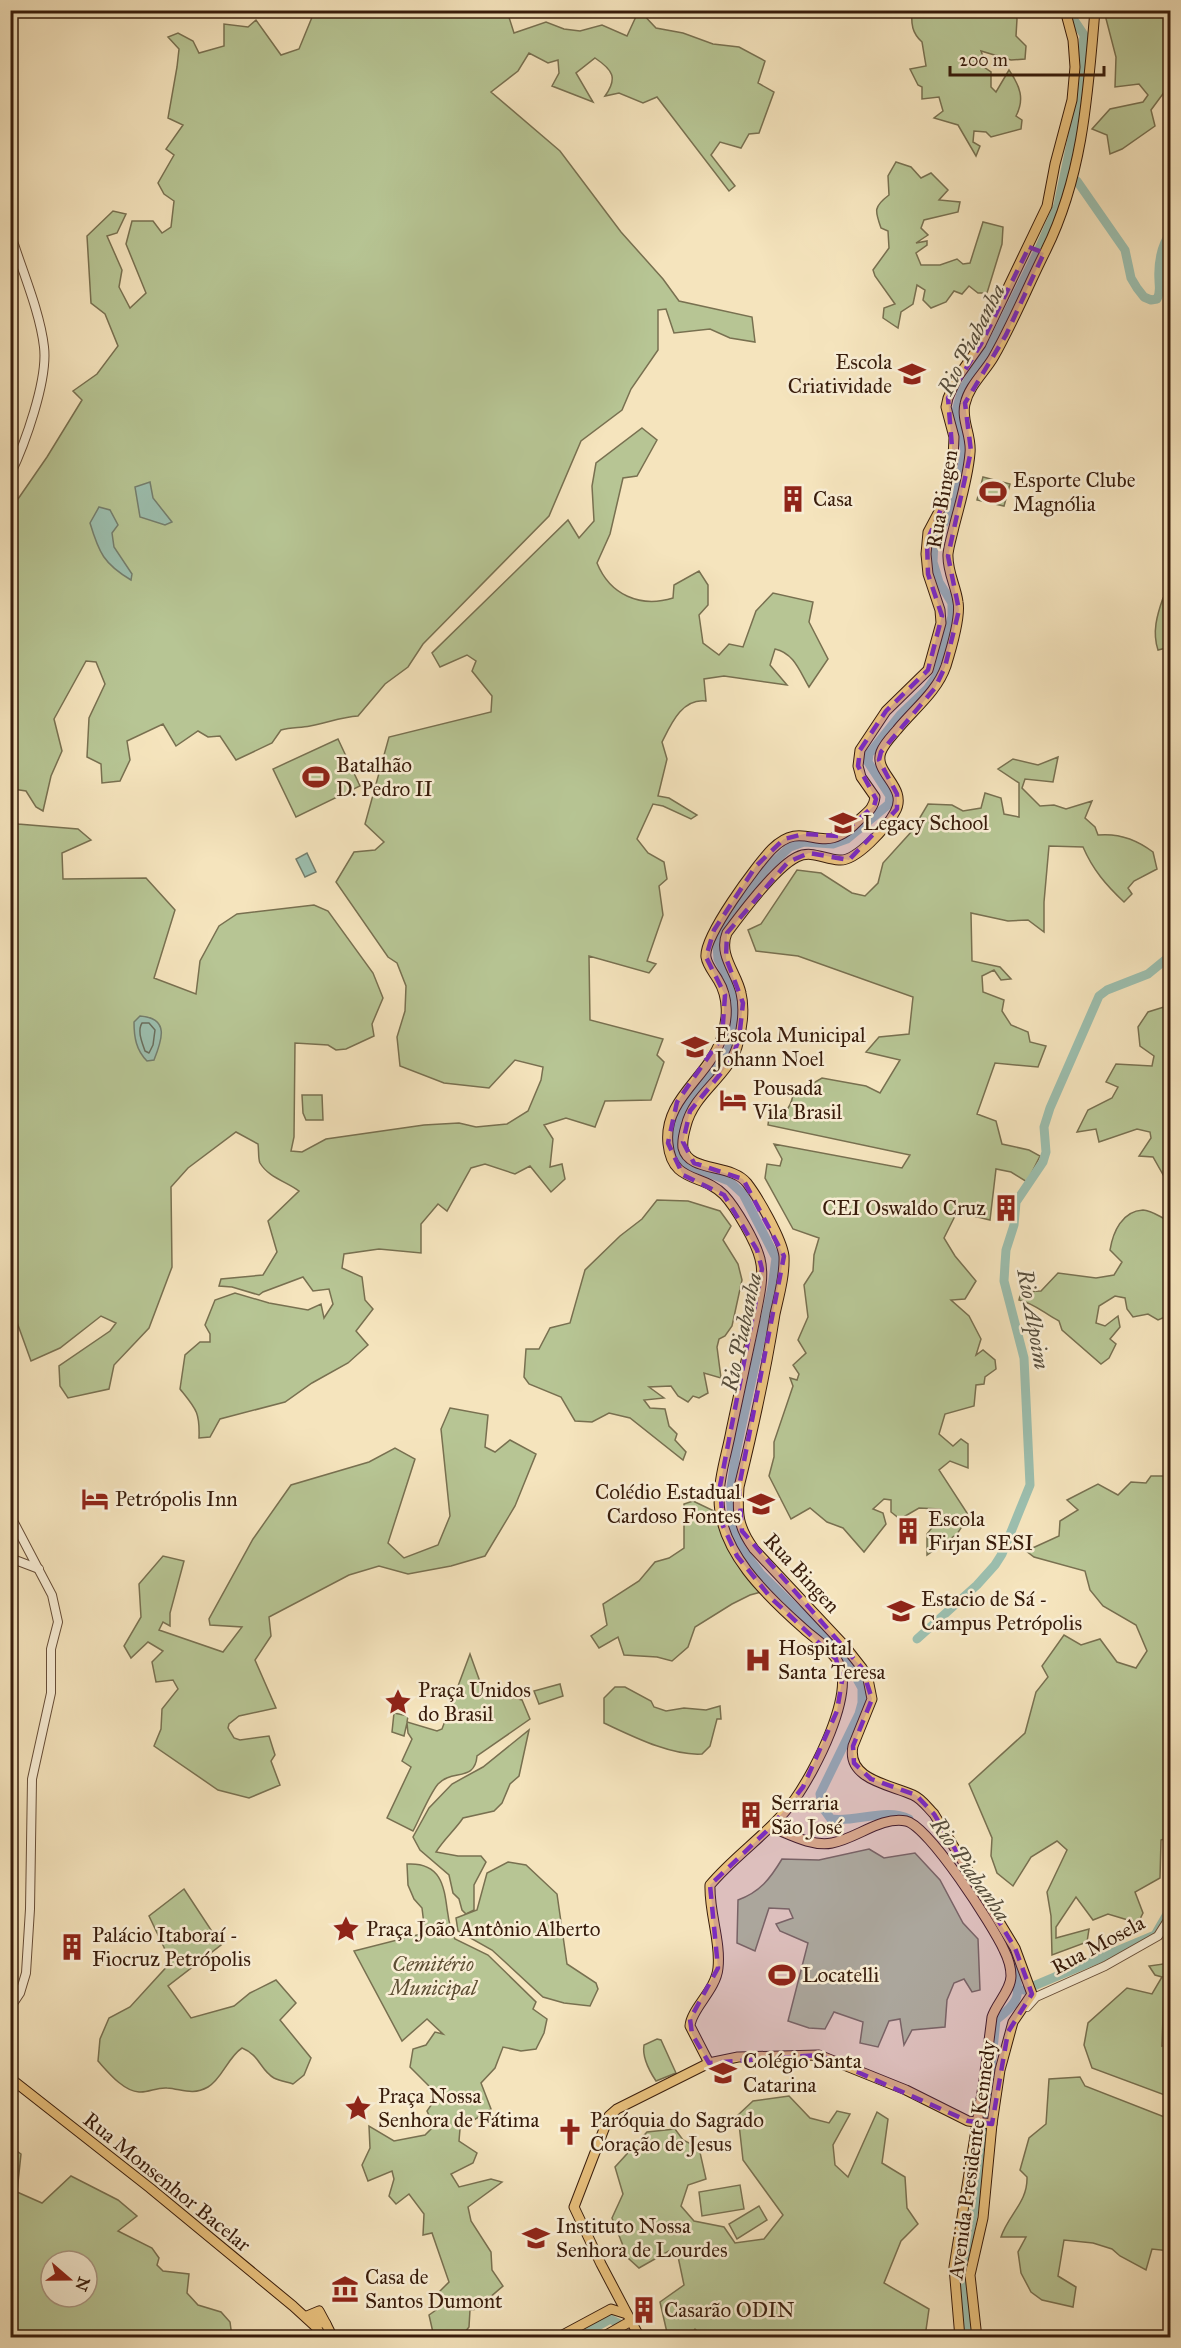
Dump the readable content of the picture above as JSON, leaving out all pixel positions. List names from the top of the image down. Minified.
{"streets":{"main road":["Rua Bingen","Avenida Presidente Kennedy","Rua Monsenhor Bacelar"],"street":["Rua Mosela"]},"crossings":[["Rua Bingen","Avenida Presidente Kennedy"],["Rua Mosela","Avenida Presidente Kennedy"]],"water":["Rio Piabanha","Rio Alpoim"],"parks":["Cemitério Municipal"],"places":{"school or university":["Escola Criatividade","Legacy School","Escola Municipal Johann Noel","Colédio Estadual Cardoso Fontes","Estacio de Sá - Campus Petrópolis","Colégio Santa Catarina","Instituto Nossa Senhora de Lourdes"],"sports":["Esporte Clube Magnólia","Batalhão D. Pedro II","Locatelli"],"building":["Casa","CEI Oswaldo Cruz","Escola Firjan SESI","Serraria São José","Palácio Itaboraí - Fiocruz Petrópolis","Casarão ODIN"],"hotel":["Pousada Vila Brasil","Petrópolis Inn"],"hospital":["Hospital Santa Teresa"],"place":["Praça Unidos do Brasil","Praça João Antônio Alberto","Praça Nossa Senhora de Fátima"],"church":["Paróquia do Sagrado Coração de Jesus"],"museum":["Casa de Santos Dumont"]},"scale_bar":"200 m","north":"right"}
